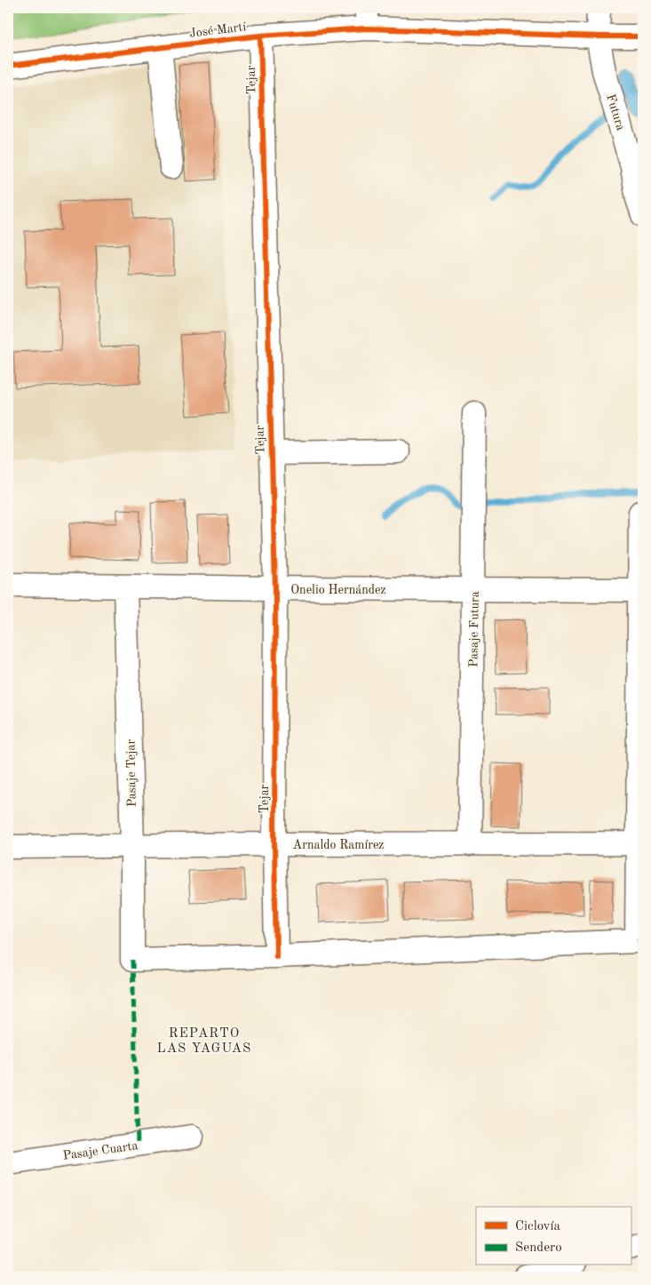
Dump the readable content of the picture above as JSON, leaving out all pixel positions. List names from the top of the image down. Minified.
{"streets":{"street":["José Martí","Tejar","Futura","Onelio Hernández","Pasaje Futura","Pasaje Tejar","Arnaldo Ramírez","Pasaje Cuarta"]},"crossings":[["José Martí","Tejar"],["José Martí","Futura"],["Tejar","Onelio Hernández"],["Tejar","Pasaje Tejar"],["Tejar","Arnaldo Ramírez"],["Onelio Hernández","Pasaje Futura"],["Onelio Hernández","Pasaje Tejar"],["Pasaje Futura","Arnaldo Ramírez"],["Pasaje Tejar","Arnaldo Ramírez"]],"districts":["REPARTO LAS YAGUAS"],"legend":["Ciclovía","Sendero"]}
